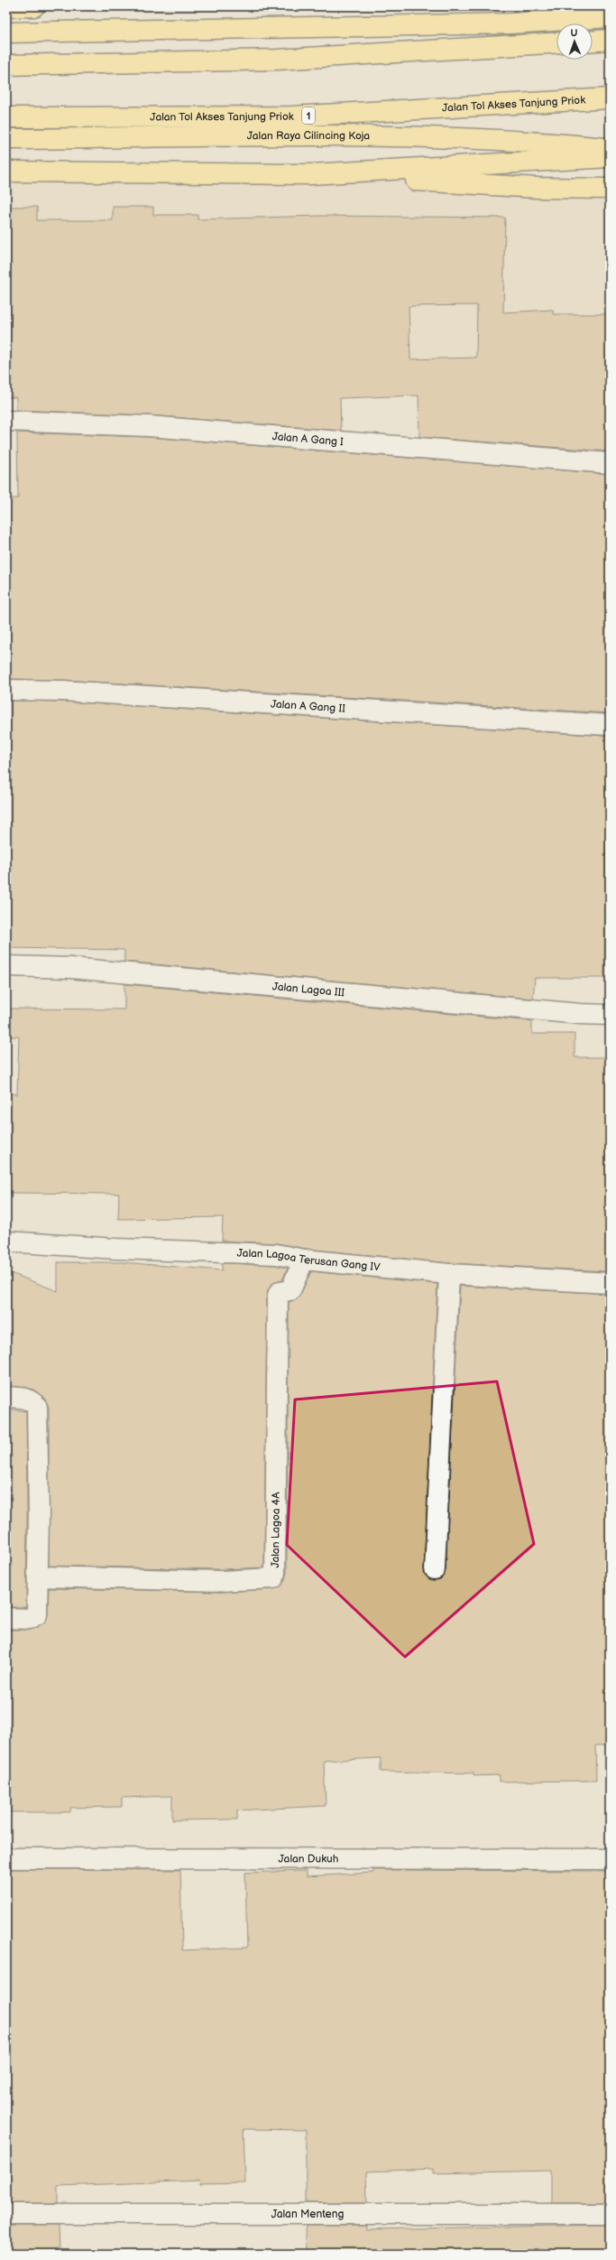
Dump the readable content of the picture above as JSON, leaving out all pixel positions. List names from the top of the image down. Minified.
{"streets":{"highway":["Jalan Tol Akses Tanjung Priok","1","Jalan Raya Cilincing Koja"],"street":["Jalan A Gang I","Jalan A Gang II","Jalan Lagoa III","Jalan Lagoa Terusan Gang IV","Jalan Lagoa 4A","Jalan Dukuh","Jalan Menteng"]},"crossings":[["Jalan Lagoa Terusan Gang IV","Jalan Lagoa 4A"]],"north":"top"}
